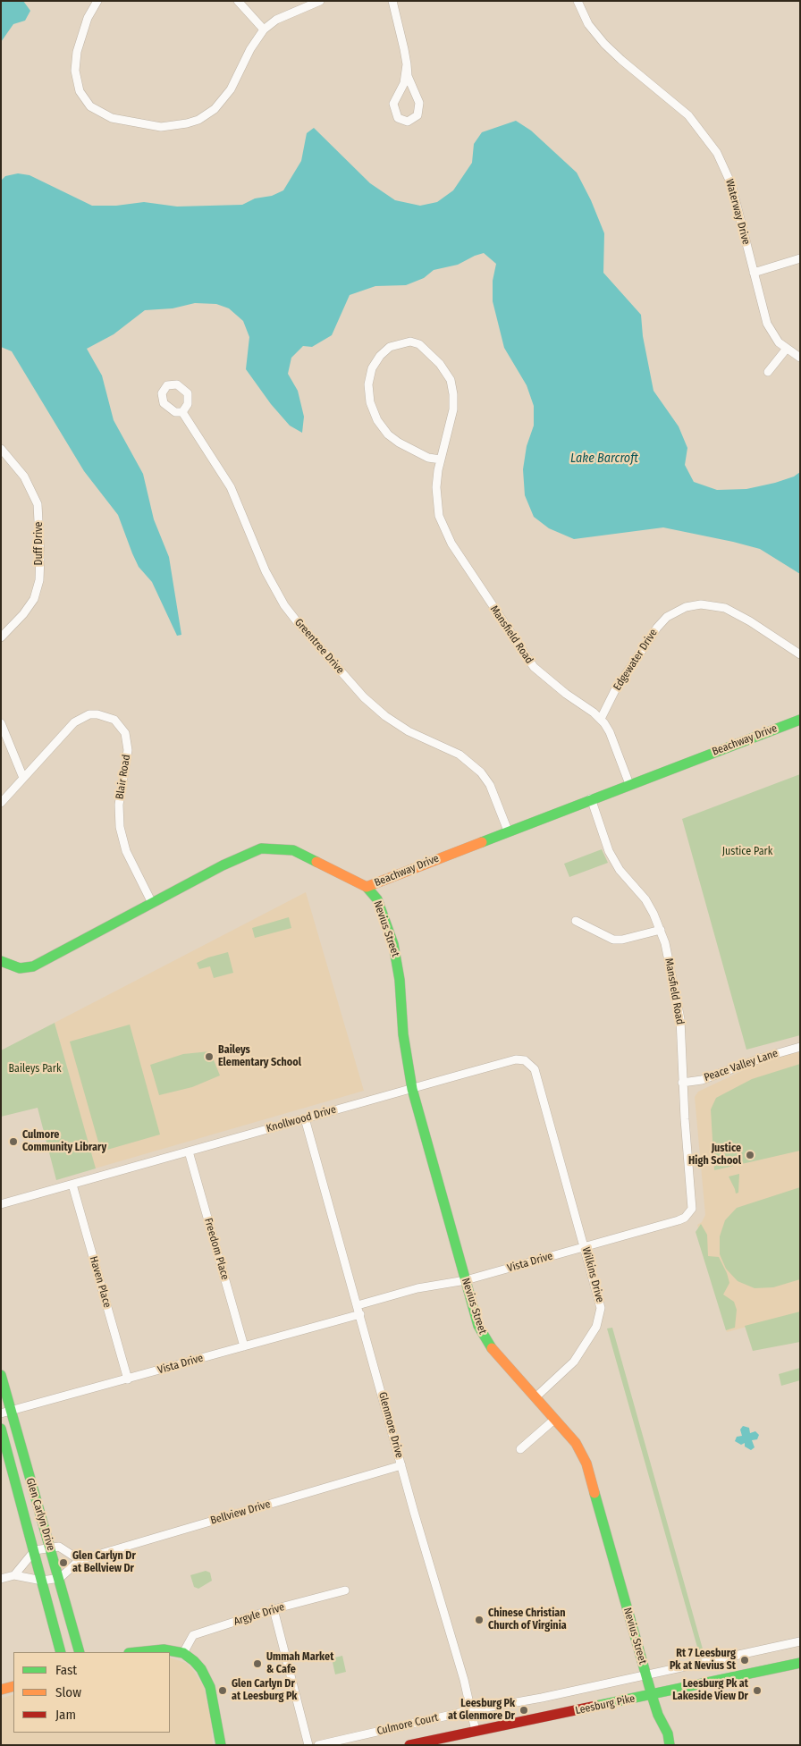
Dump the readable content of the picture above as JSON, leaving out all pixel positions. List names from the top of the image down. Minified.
{"streets":{"street":["Waterway Drive","Duff Drive","Mansfield Road","Greentree Drive","Edgewater Drive","Beachway Drive","Blair Road","Nevius Street","Peace Valley Lane","Knollwood Drive","Freedom Place","Vista Drive","Wilkins Drive","Haven Place","Glenmore Drive","Bellview Drive","Glen Carlyn Drive","Argyle Drive","Leesburg Pike","Culmore Court"]},"crossings":[["Mansfield Road","Edgewater Drive"],["Mansfield Road","Beachway Drive"],["Mansfield Road","Peace Valley Lane"],["Mansfield Road","Vista Drive"],["Greentree Drive","Beachway Drive"],["Beachway Drive","Blair Road"],["Beachway Drive","Nevius Street"],["Nevius Street","Knollwood Drive"],["Nevius Street","Vista Drive"],["Nevius Street","Wilkins Drive"],["Nevius Street","Leesburg Pike"],["Nevius Street","Culmore Court"],["Knollwood Drive","Freedom Place"],["Knollwood Drive","Wilkins Drive"],["Knollwood Drive","Haven Place"],["Knollwood Drive","Glenmore Drive"],["Freedom Place","Vista Drive"],["Vista Drive","Wilkins Drive"],["Vista Drive","Haven Place"],["Vista Drive","Glenmore Drive"],["Vista Drive","Glen Carlyn Drive"],["Glenmore Drive","Bellview Drive"],["Glenmore Drive","Leesburg Pike"],["Glenmore Drive","Culmore Court"],["Bellview Drive","Glen Carlyn Drive"]],"water":["Lake Barcroft"],"parks":["Justice Park","Baileys Park"],"places":["Baileys Elementary School","Culmore Community Library","Justice High School","Glen Carlyn Dr at Bellview Dr","Chinese Christian Church of Virginia","Rt 7 Leesburg Pk at Nevius St","Ummah Market & Cafe","Glen Carlyn Dr at Leesburg Pk","Leesburg Pk at Lakeside View Dr","Leesburg Pk at Glenmore Dr"],"legend":["Fast","Slow","Jam"]}
